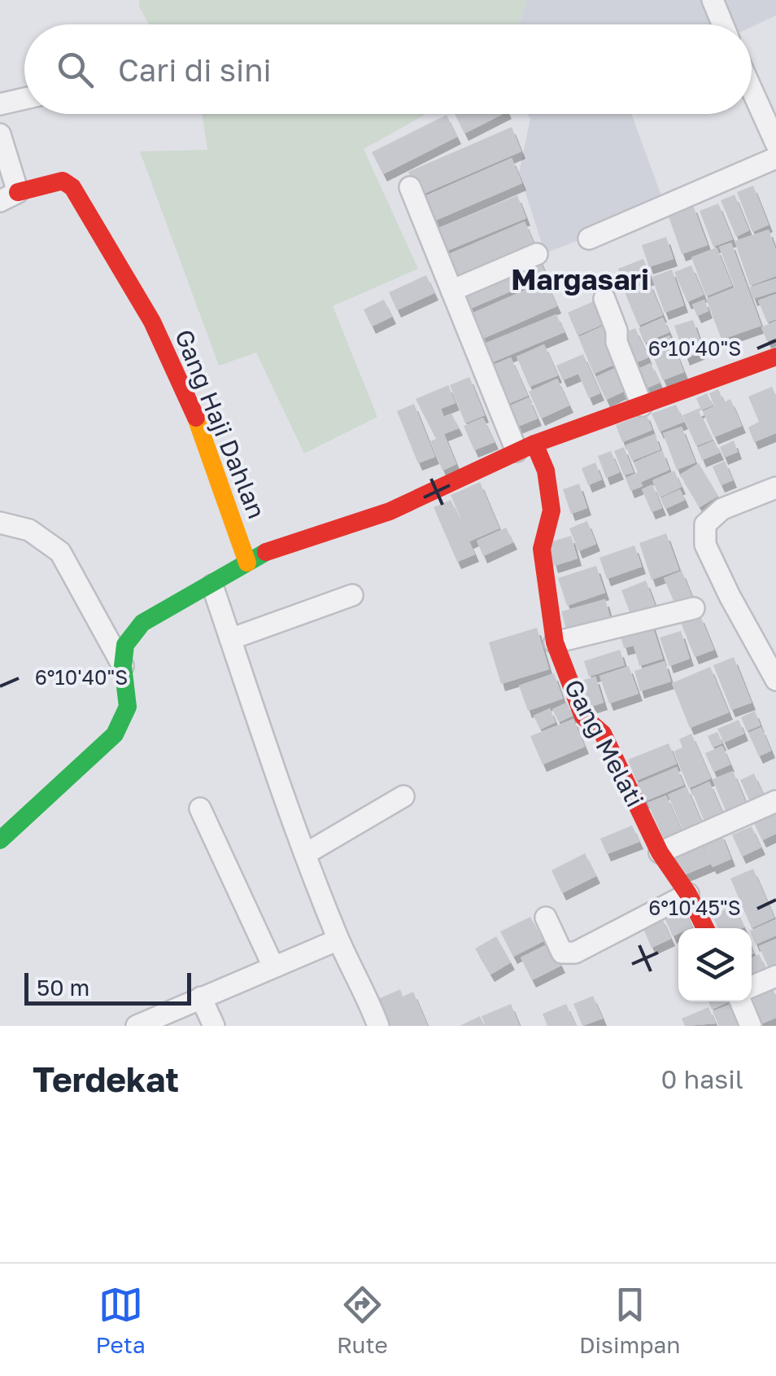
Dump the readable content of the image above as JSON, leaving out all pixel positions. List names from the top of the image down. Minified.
{"streets":{"street":["Gang Haji Dahlan","Gang Melati"]},"districts":["Margasari"],"scale_bar":"50 m","page":{"search":"Cari di sini","scale":"50 m","heading":["Terdekat","0 hasil"],"nav":["Peta","Rute","Disimpan"]},"coordinates":["6°10'40\"S","6°10'45\"S"]}
